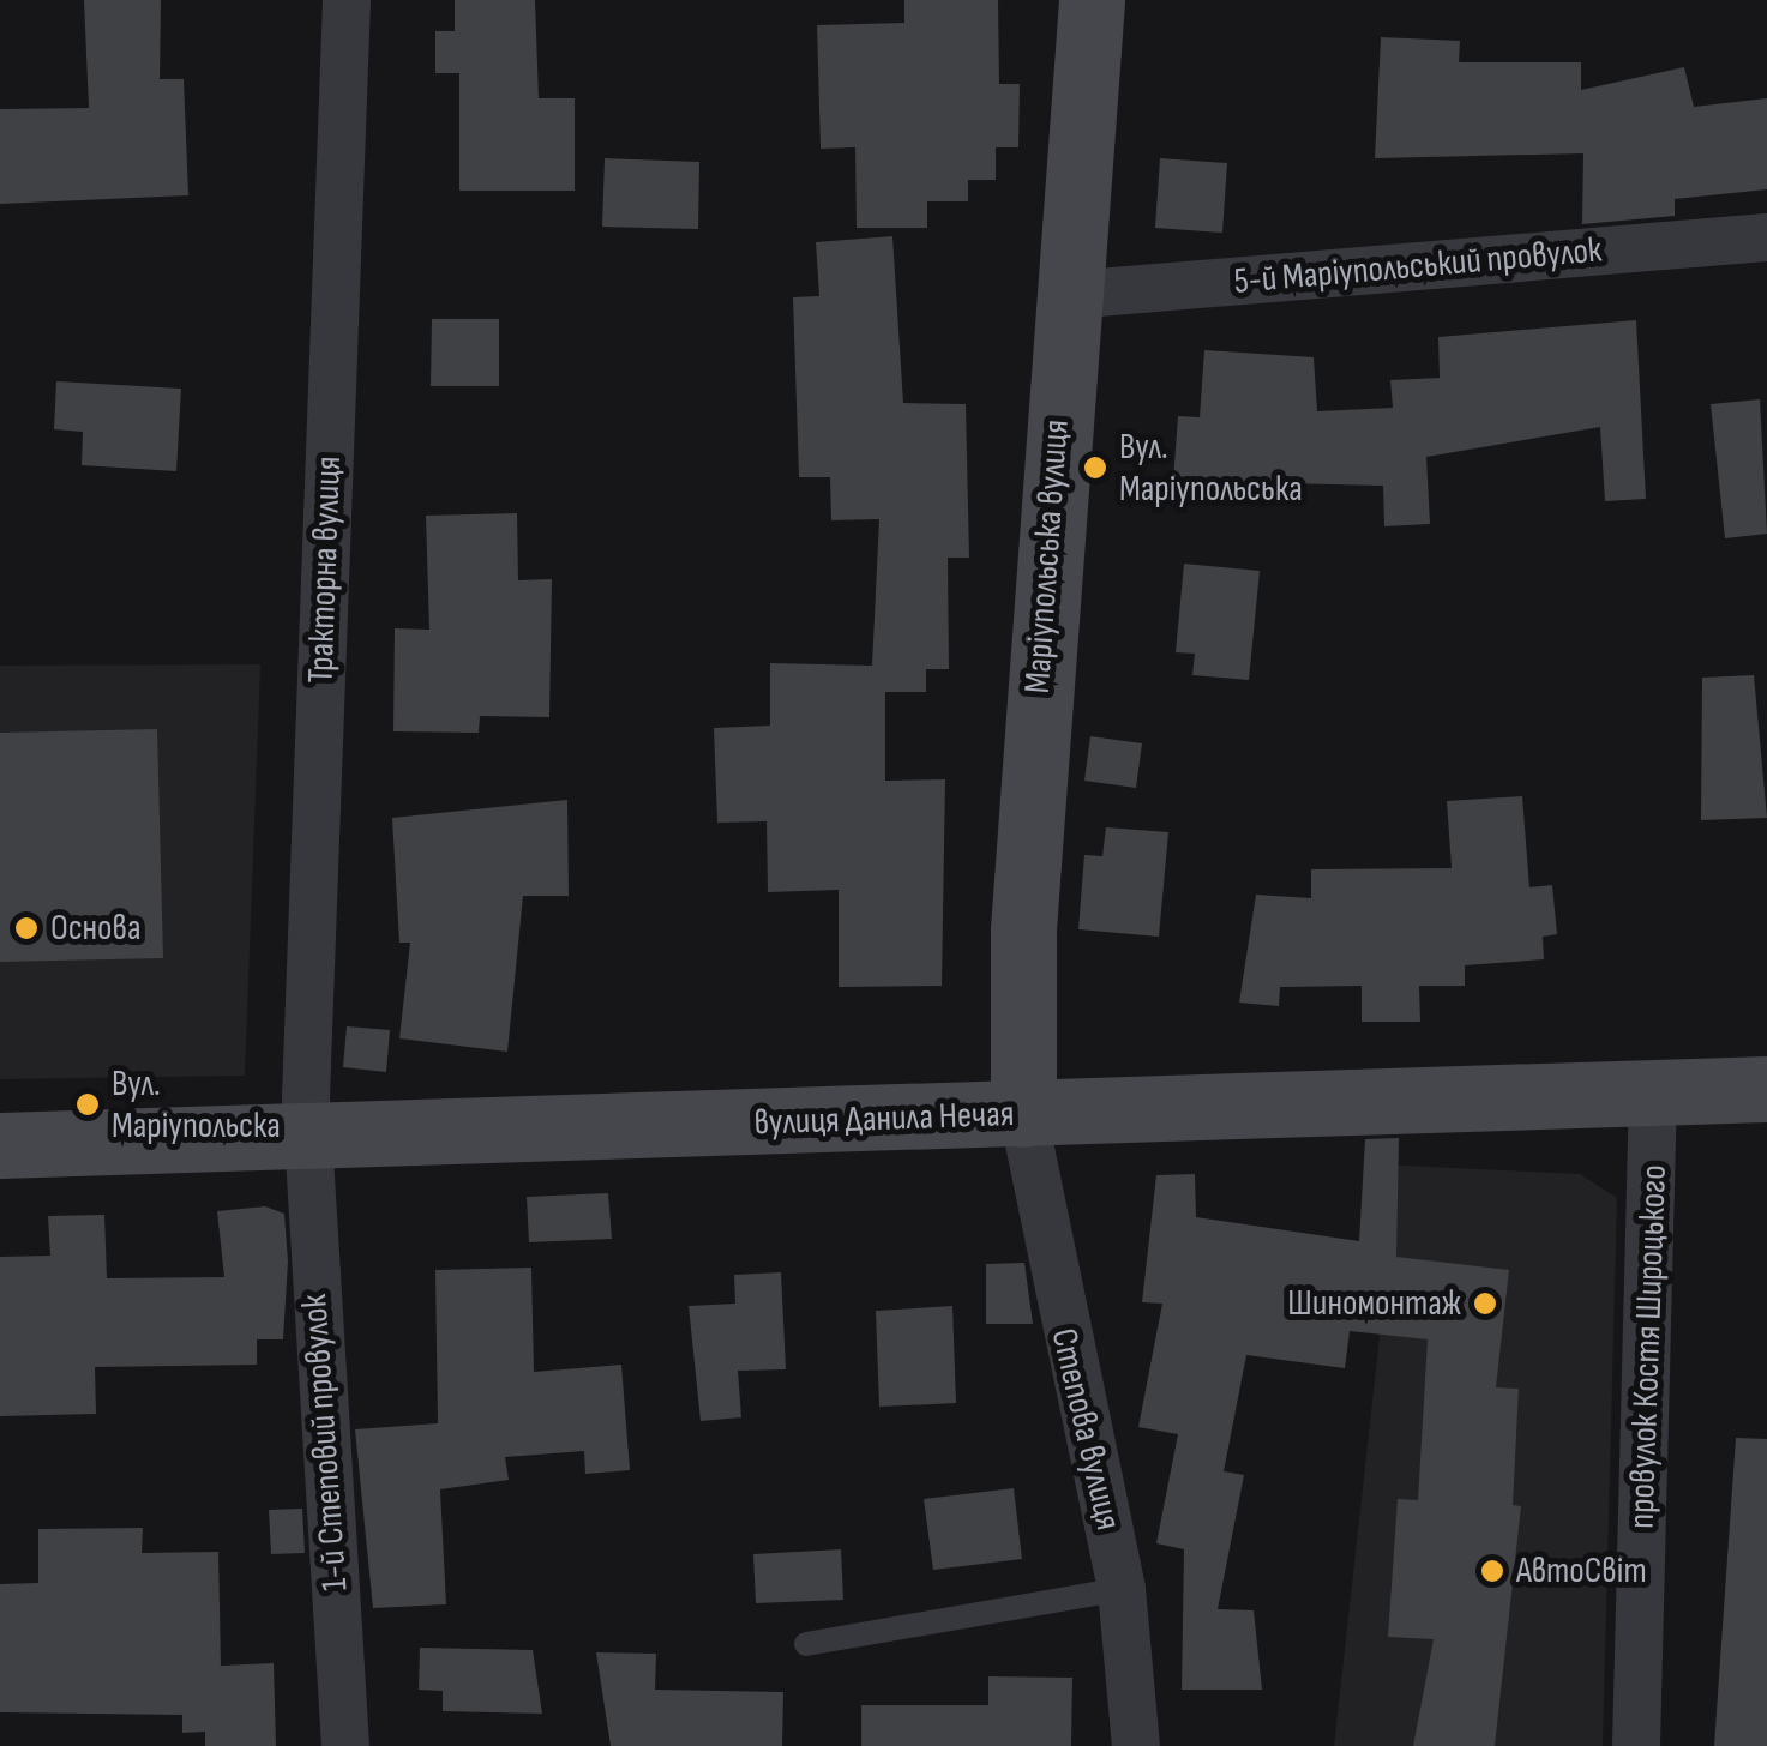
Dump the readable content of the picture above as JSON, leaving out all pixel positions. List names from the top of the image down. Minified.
{"streets":{"main road":["Маріупольська вулиця","вулиця Данила Нечая"],"street":["5-й Маріупольський провулок","Тракторна вулиця","провулок Костя Широцького","Степова вулиця","1-й Степовий провулок"]},"crossings":[["5-й Маріупольський провулок","Маріупольська вулиця"],["Маріупольська вулиця","вулиця Данила Нечая"],["Маріупольська вулиця","Степова вулиця"],["Тракторна вулиця","вулиця Данила Нечая"],["Тракторна вулиця","1-й Степовий провулок"],["вулиця Данила Нечая","провулок Костя Широцького"],["вулиця Данила Нечая","Степова вулиця"],["вулиця Данила Нечая","1-й Степовий провулок"]],"places":["Вул. Маріупольська","Основа","Вул. Маріупольска","Шиномонтаж","АвтоСвіт"]}
